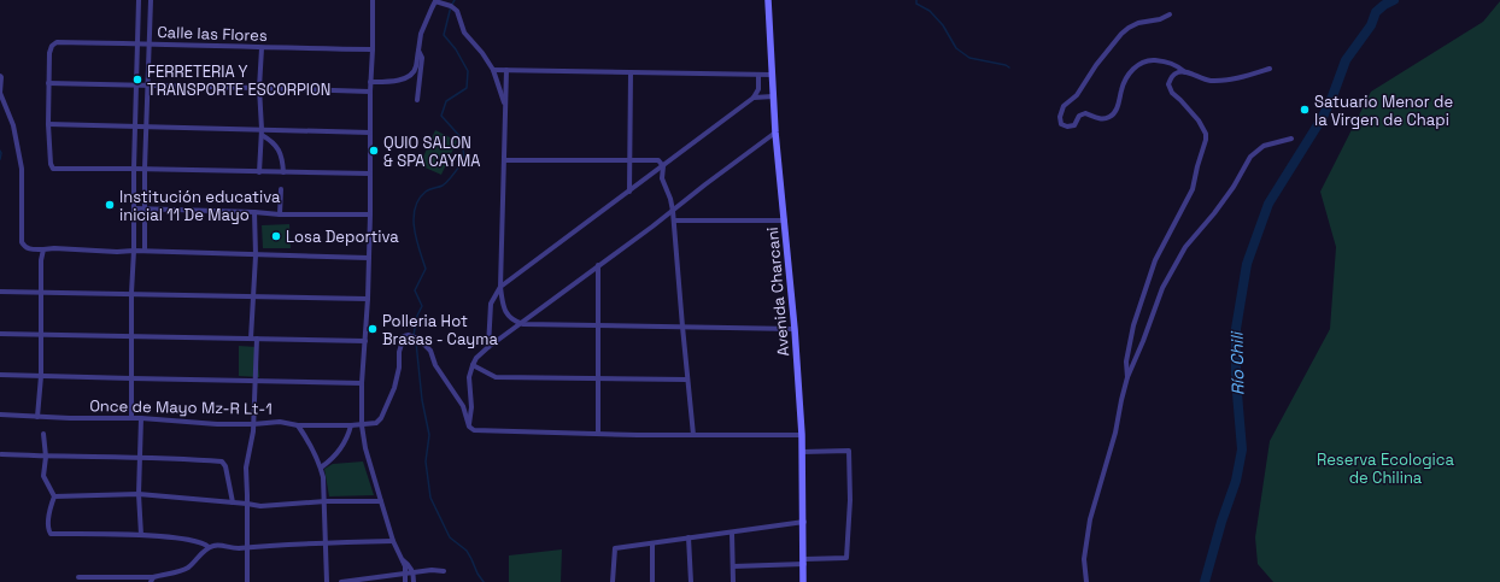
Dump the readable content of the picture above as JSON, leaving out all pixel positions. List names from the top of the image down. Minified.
{"streets":{"main road":["Avenida Charcani"],"street":["Calle las Flores","Once de Mayo Mz-R Lt-1"]},"water":["Río Chili"],"parks":["Reserva Ecologica de Chilina"],"places":["FERRETERIA Y TRANSPORTE ESCORPION","Satuario Menor de la Virgen de Chapi","QUIO SALON & SPA CAYMA","Institución educativa inicial 11 De Mayo","Losa Deportiva","Polleria Hot Brasas - Cayma"]}
